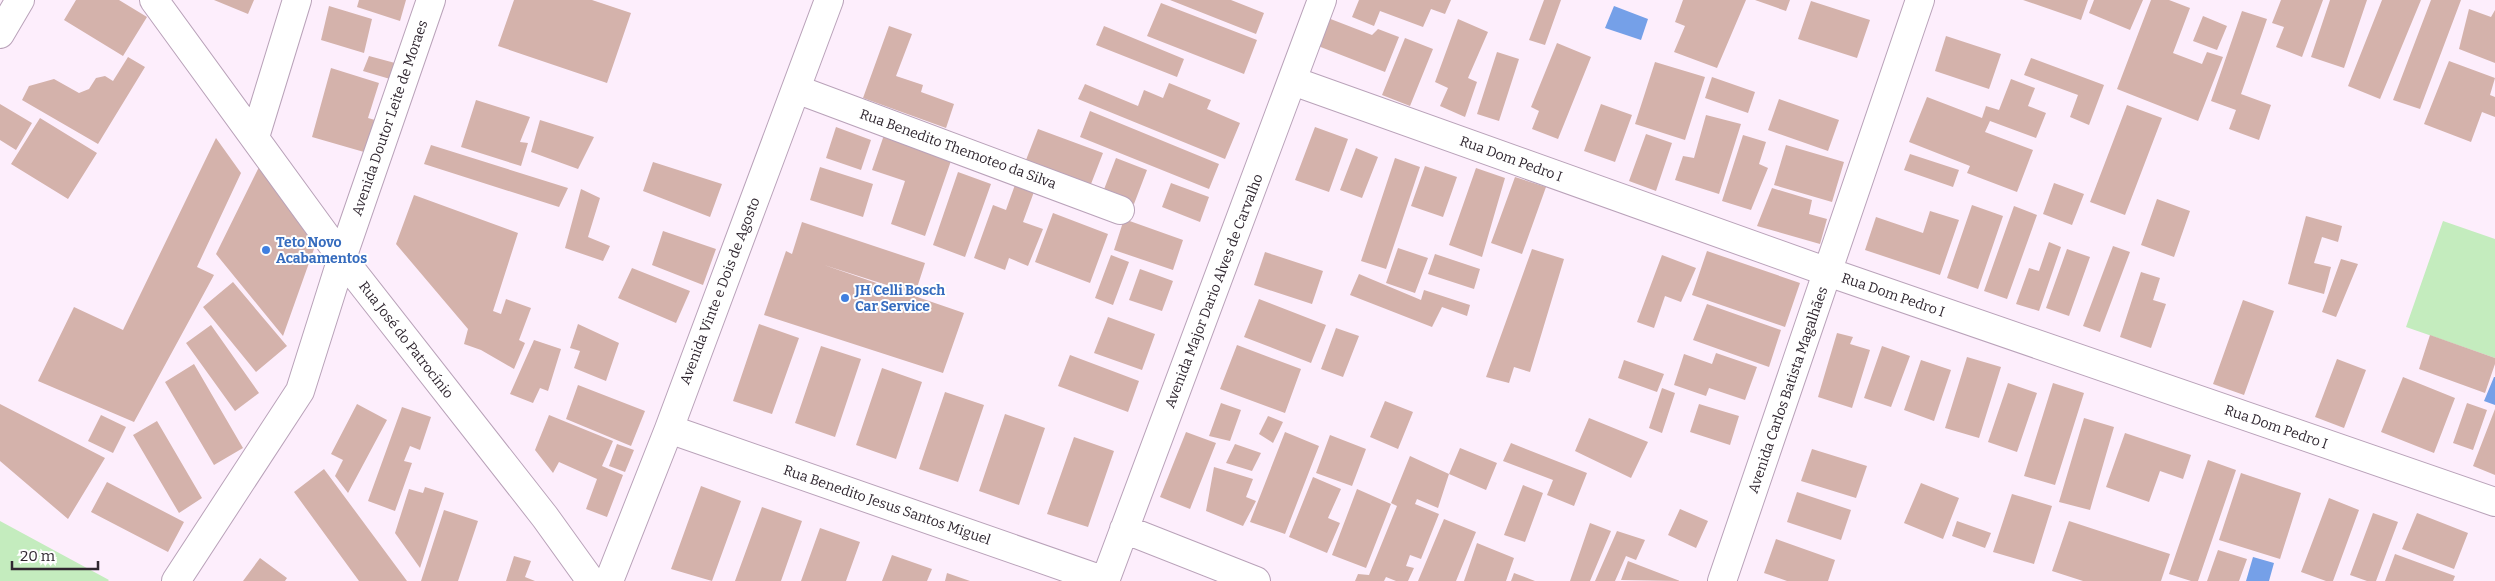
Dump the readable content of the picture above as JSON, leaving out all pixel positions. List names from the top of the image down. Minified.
{"streets":{"street":["Avenida Doutor Leite de Moraes","Rua Benedito Themoteo da Silva","Rua Dom Pedro I","Avenida Vinte e Dois de Agosto","Avenida Major Dario Alves de Carvalho","Rua José do Patrocínio","Avenida Carlos Batista Magalhães","Rua Benedito Jesus Santos Miguel"]},"crossings":[["Avenida Doutor Leite de Moraes","Rua José do Patrocínio"],["Rua Benedito Themoteo da Silva","Avenida Vinte e Dois de Agosto"],["Rua Dom Pedro I","Avenida Major Dario Alves de Carvalho"],["Rua Dom Pedro I","Avenida Carlos Batista Magalhães"],["Avenida Vinte e Dois de Agosto","Rua Benedito Jesus Santos Miguel"],["Avenida Major Dario Alves de Carvalho","Rua Benedito Jesus Santos Miguel"]],"places":["Teto Novo Acabamentos","JH Celli Bosch Car Service"],"scale_bar":"20 m"}
